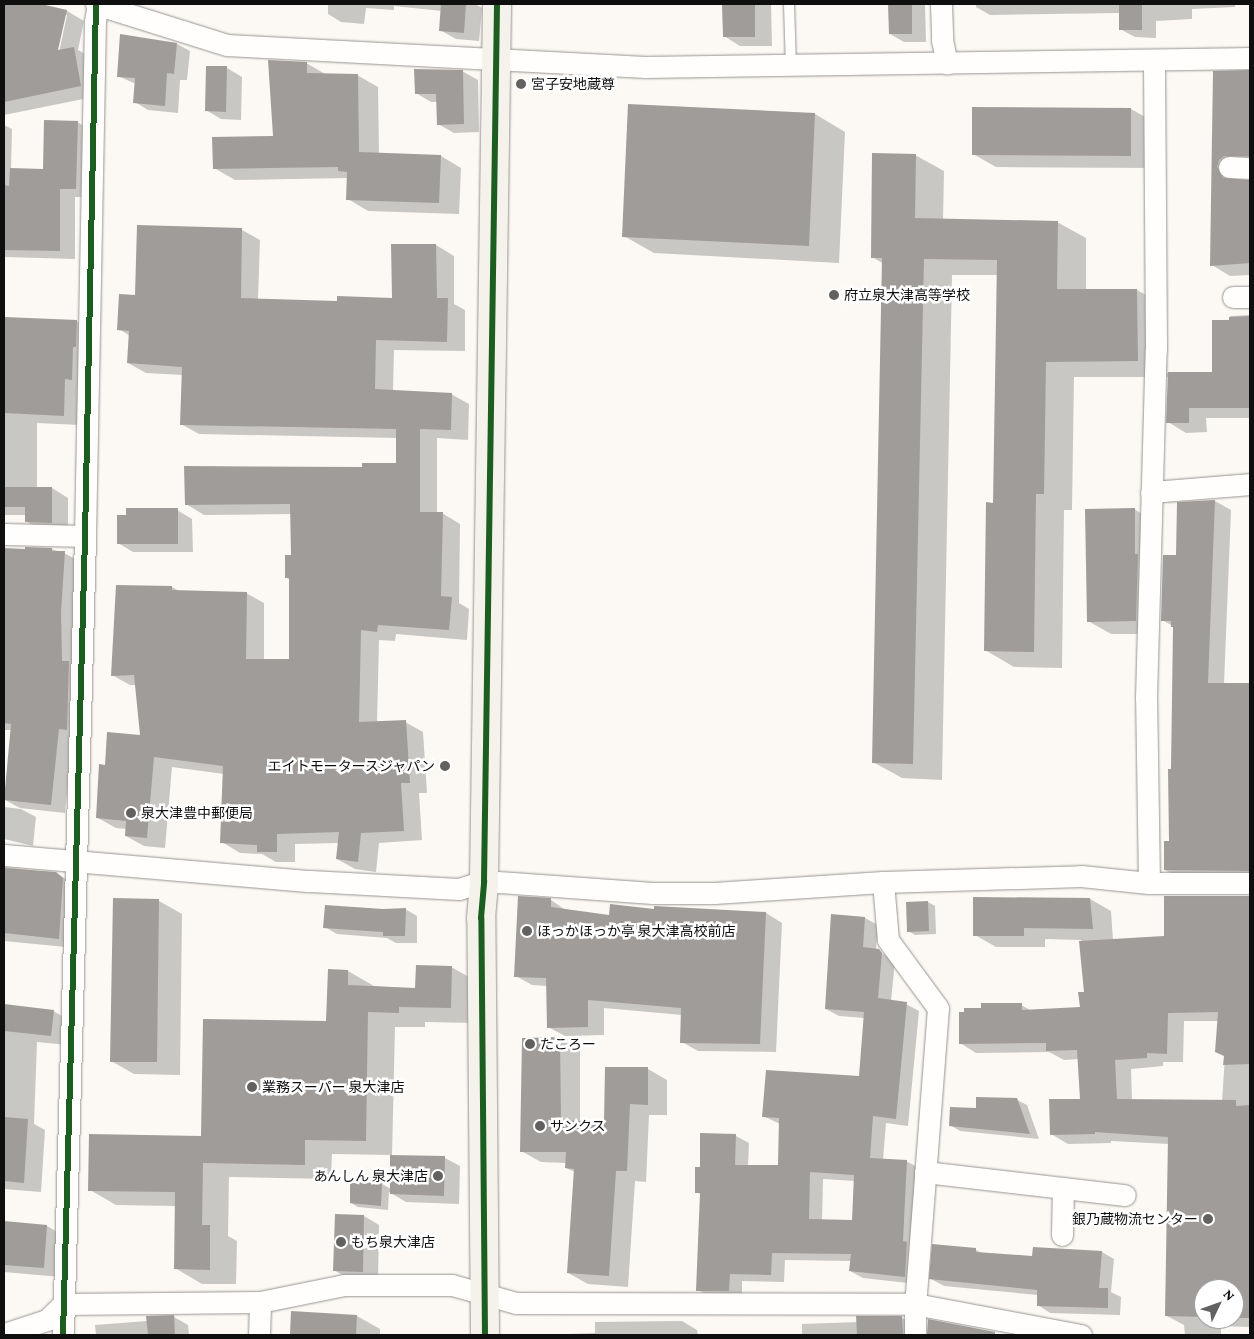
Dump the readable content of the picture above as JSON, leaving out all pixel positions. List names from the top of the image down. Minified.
{"places":["宮子安地蔵尊","府立泉大津高等学校","エイトモータースジャパン","泉大津豊中郵便局","ほっかほっか亭 泉大津高校前店","たころー","業務スーパー 泉大津店","サンクス","あんしん 泉大津店","銀乃蔵物流センター","もち泉大津店"],"north":"top right"}
